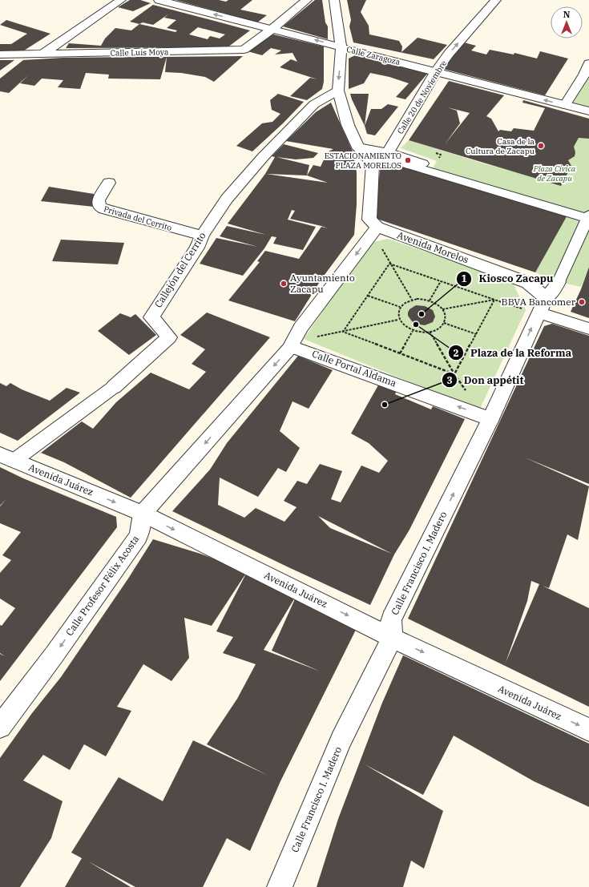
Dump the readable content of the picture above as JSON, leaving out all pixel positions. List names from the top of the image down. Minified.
{"streets":{"street":["Calle Luis Moya","Calle Zaragoza","Calle 20 de Noviembre","Privada del Cerrito","Avenida Morelos","Callejón del Cerrito","Calle Portal Aldama","Avenida Juárez","Calle Francisco I. Madero","Calle Profesor Félix Acosta"]},"crossings":[["Calle Luis Moya","Calle Zaragoza"],["Calle Zaragoza","Calle 20 de Noviembre"],["Privada del Cerrito","Callejón del Cerrito"],["Avenida Morelos","Calle Francisco I. Madero"],["Callejón del Cerrito","Avenida Juárez"],["Calle Portal Aldama","Calle Francisco I. Madero"],["Avenida Juárez","Calle Francisco I. Madero"],["Avenida Juárez","Calle Profesor Félix Acosta"]],"one_way":["Calle Portal Aldama","Avenida Juárez","Calle Francisco I. Madero","Calle Profesor Félix Acosta"],"parks":["Plaza Civica de Zacapu"],"places":["Casa de la Cultura de Zacapu","ESTACIONAMIENTO PLAZA MORELOS","Ayuntamiento Zacapu","BBVA Bancomer","Kiosco Zacapu","Plaza de la Reforma","Don appétit"],"north":"top"}
